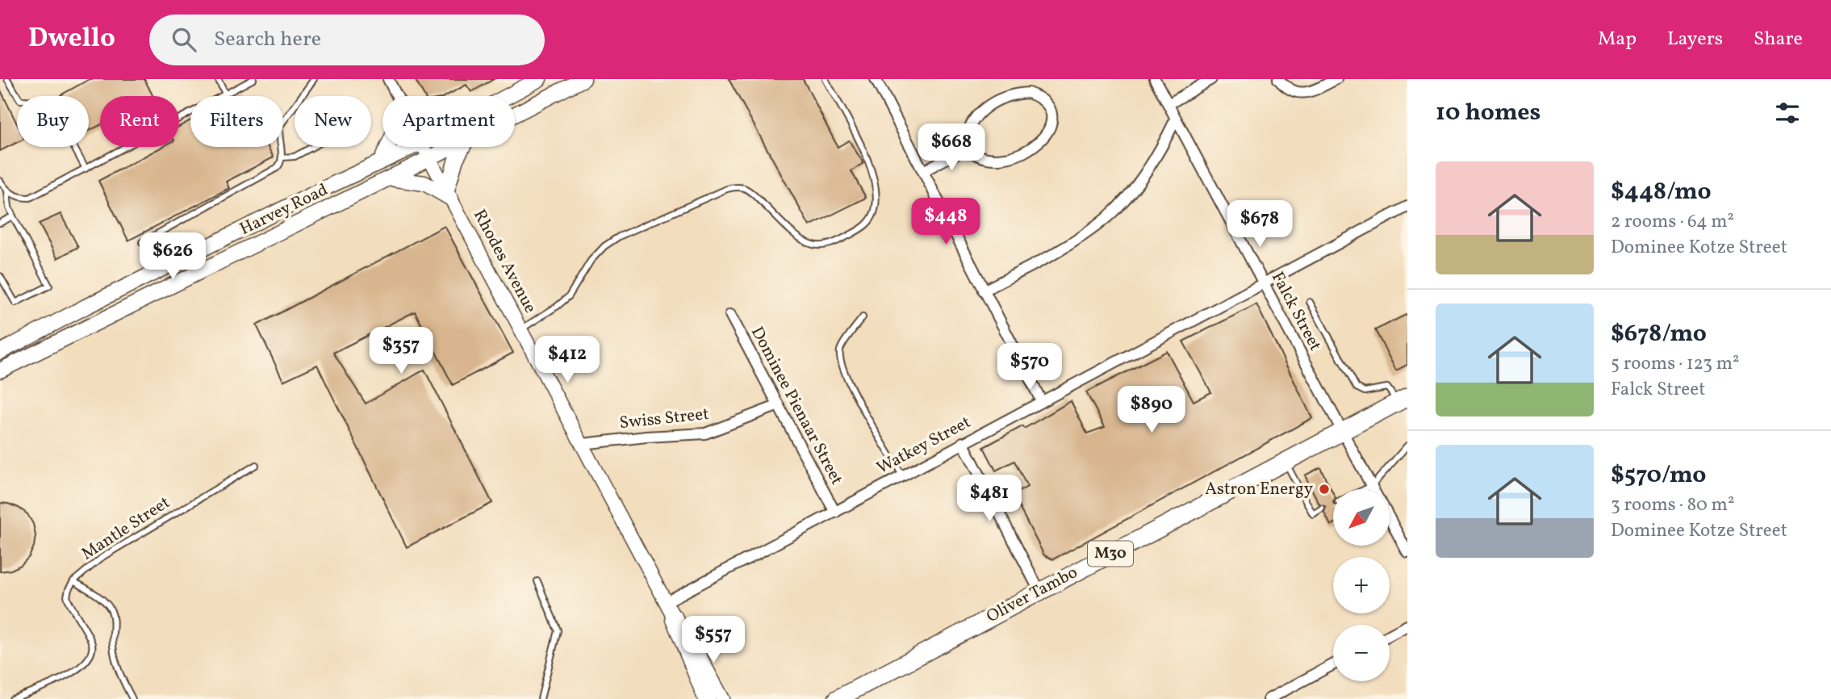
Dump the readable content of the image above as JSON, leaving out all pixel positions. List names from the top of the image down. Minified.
{"streets":{"main road":["Harvey Road","M30","Oliver Tambo"],"street":["Rhodes Avenue","Falck Street","Dominee Pienaar Street","Swiss Street","Watkey Street"],"lane":["Mantle Street"]},"crossings":[["Harvey Road","Rhodes Avenue"],["Rhodes Avenue","Swiss Street"],["Rhodes Avenue","Watkey Street"],["Falck Street","Watkey Street"],["Falck Street","Oliver Tambo"],["Dominee Pienaar Street","Swiss Street"],["Dominee Pienaar Street","Watkey Street"]],"places":["Astron Energy"],"north":"bottom left","page":{"header":"Dwello","search":"Search here","nav":["Map","Layers","Share"],"heading":"10 homes","chip":["Buy","Rent","Filters","New","Apartment"],"price":["$668","$448","$678","$626","$357","$412","$570","$890","$481","$557"],"list":[{"name":"$448/mo","note":"2 rooms · 64 m² · Dominee Kotze Street"},{"name":"$678/mo","note":"5 rooms · 123 m² · Falck Street"},{"name":"$570/mo","note":"3 rooms · 80 m² · Dominee Kotze Street"}],"map_buttons":["+","−"]}}
